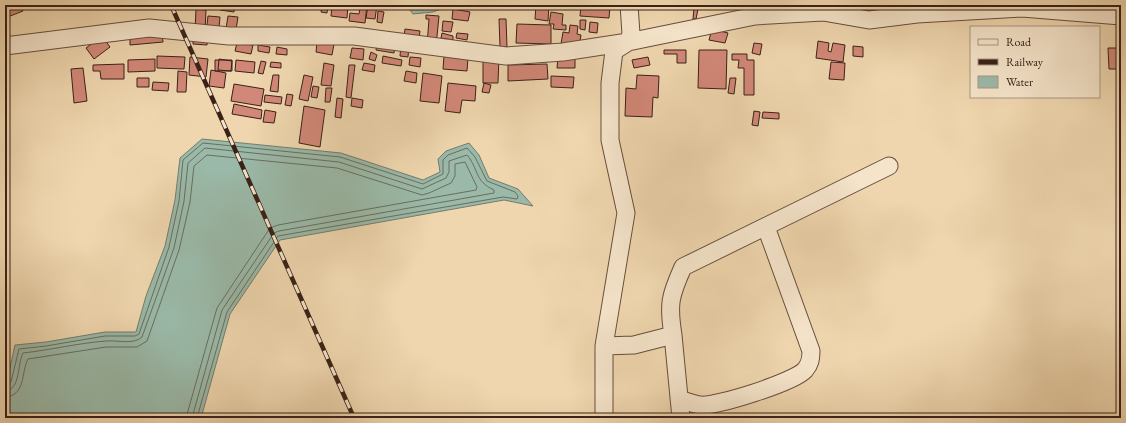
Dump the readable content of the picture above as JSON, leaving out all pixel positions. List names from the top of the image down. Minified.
{"legend":["Road","Railway","Water"]}
